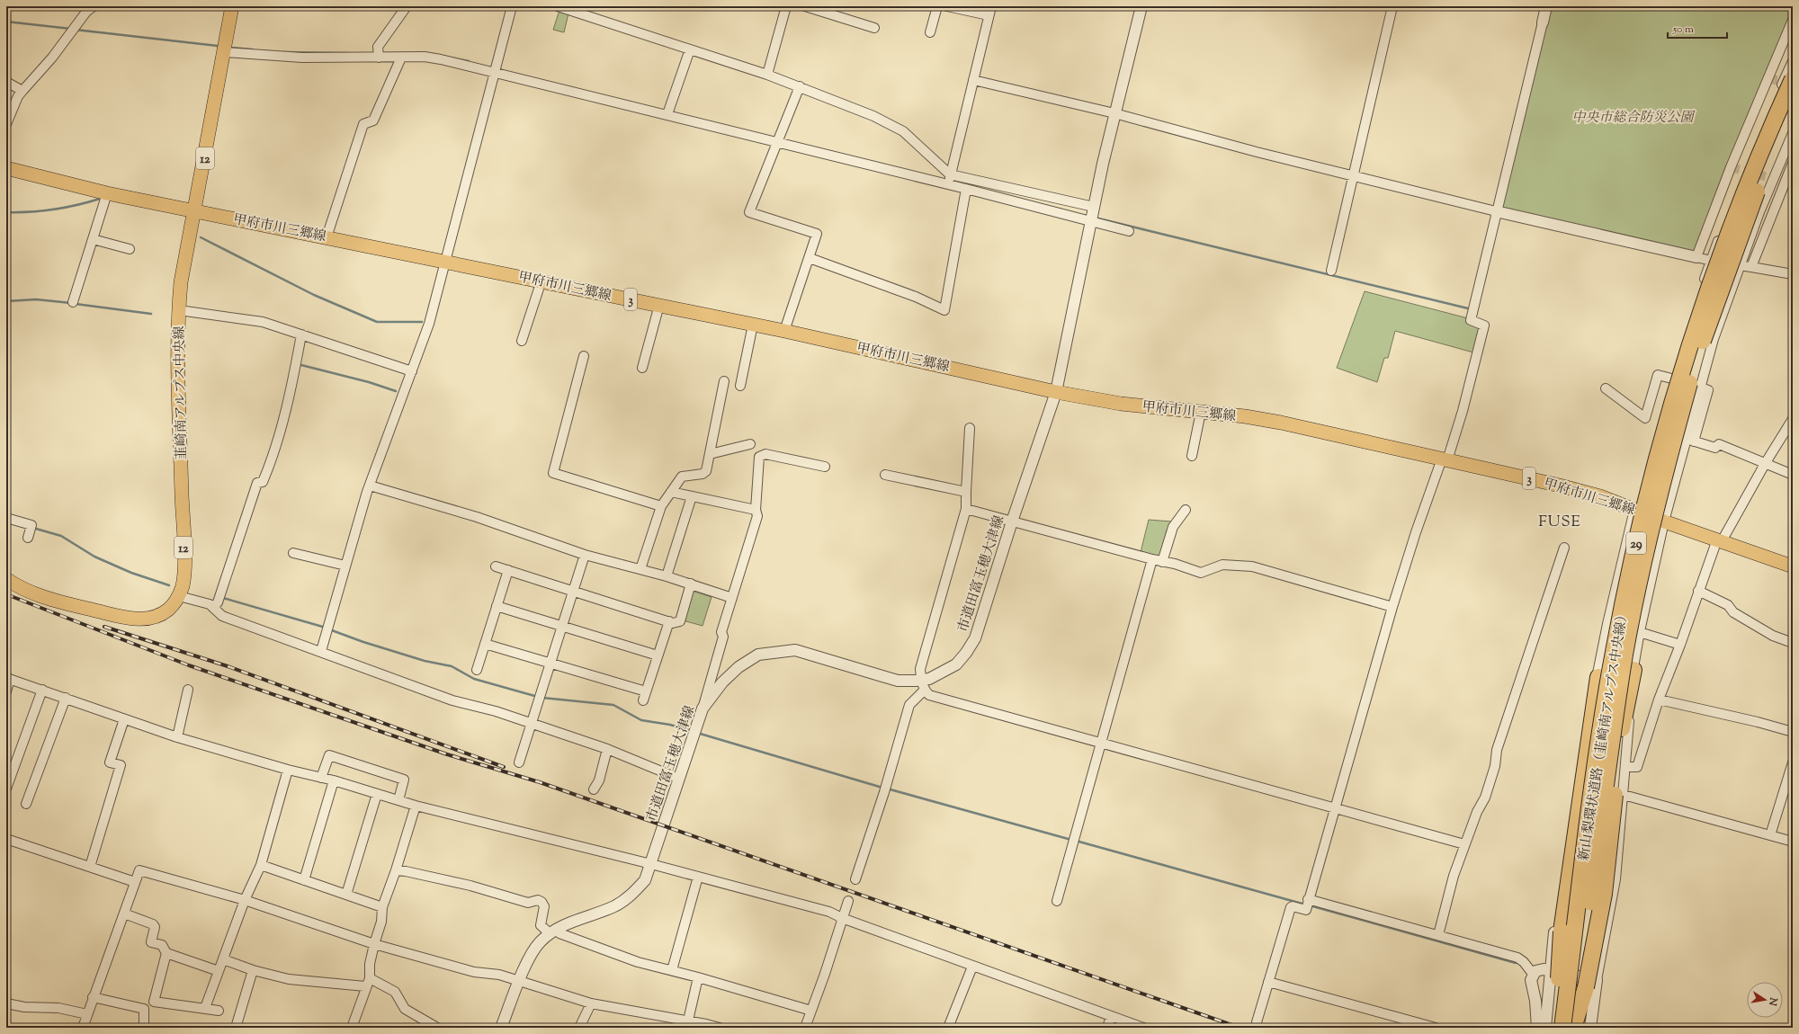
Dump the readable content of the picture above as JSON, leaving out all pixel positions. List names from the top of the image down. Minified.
{"streets":{"highway":["29","新山梨環状道路（韮崎南アルプス中央線）"],"main road":["12","甲府市川三郷線","3","韮崎南アルプス中央線"],"street":["市道田富玉穂大津線"]},"crossings":[["甲府市川三郷線","韮崎南アルプス中央線"],["甲府市川三郷線","市道田富玉穂大津線"]],"districts":["FUSE"],"parks":["中央市総合防災公園"],"scale_bar":"50 m","north":"right"}
